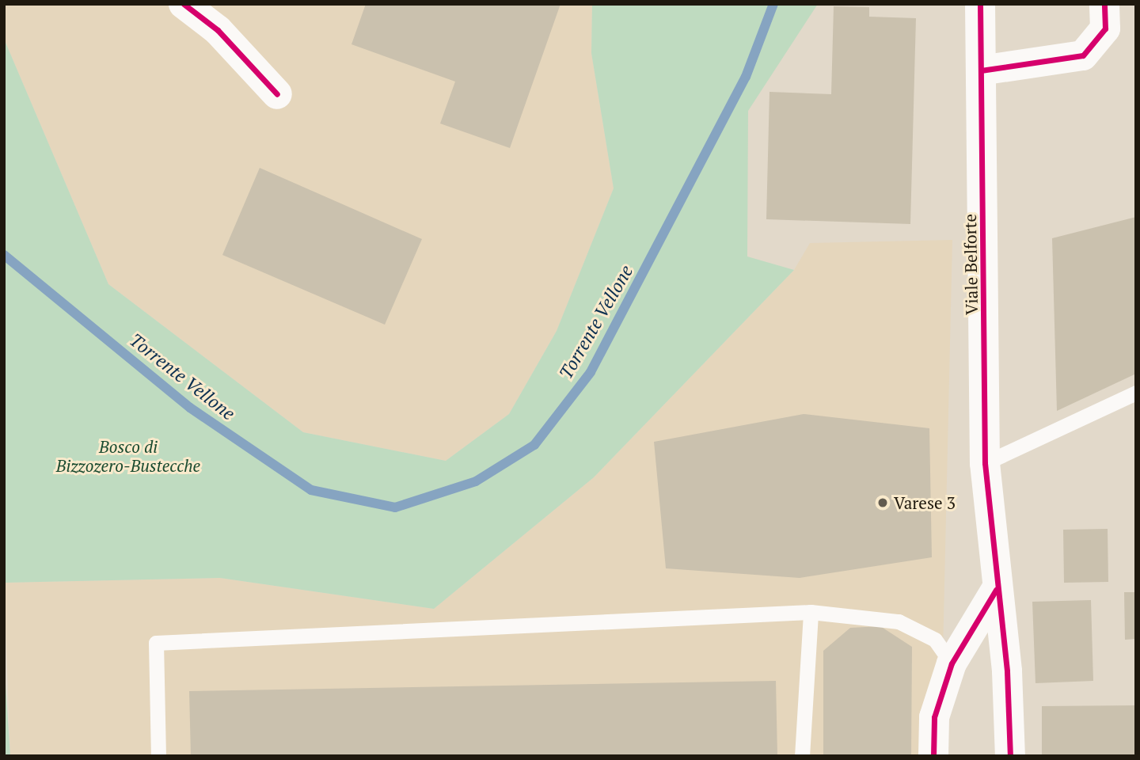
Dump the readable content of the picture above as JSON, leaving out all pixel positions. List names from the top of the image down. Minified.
{"streets":{"main road":["Viale Belforte"]},"water":["Torrente Vellone"],"parks":["Bosco di Bizzozero-Bustecche"],"places":["Varese 3"]}
